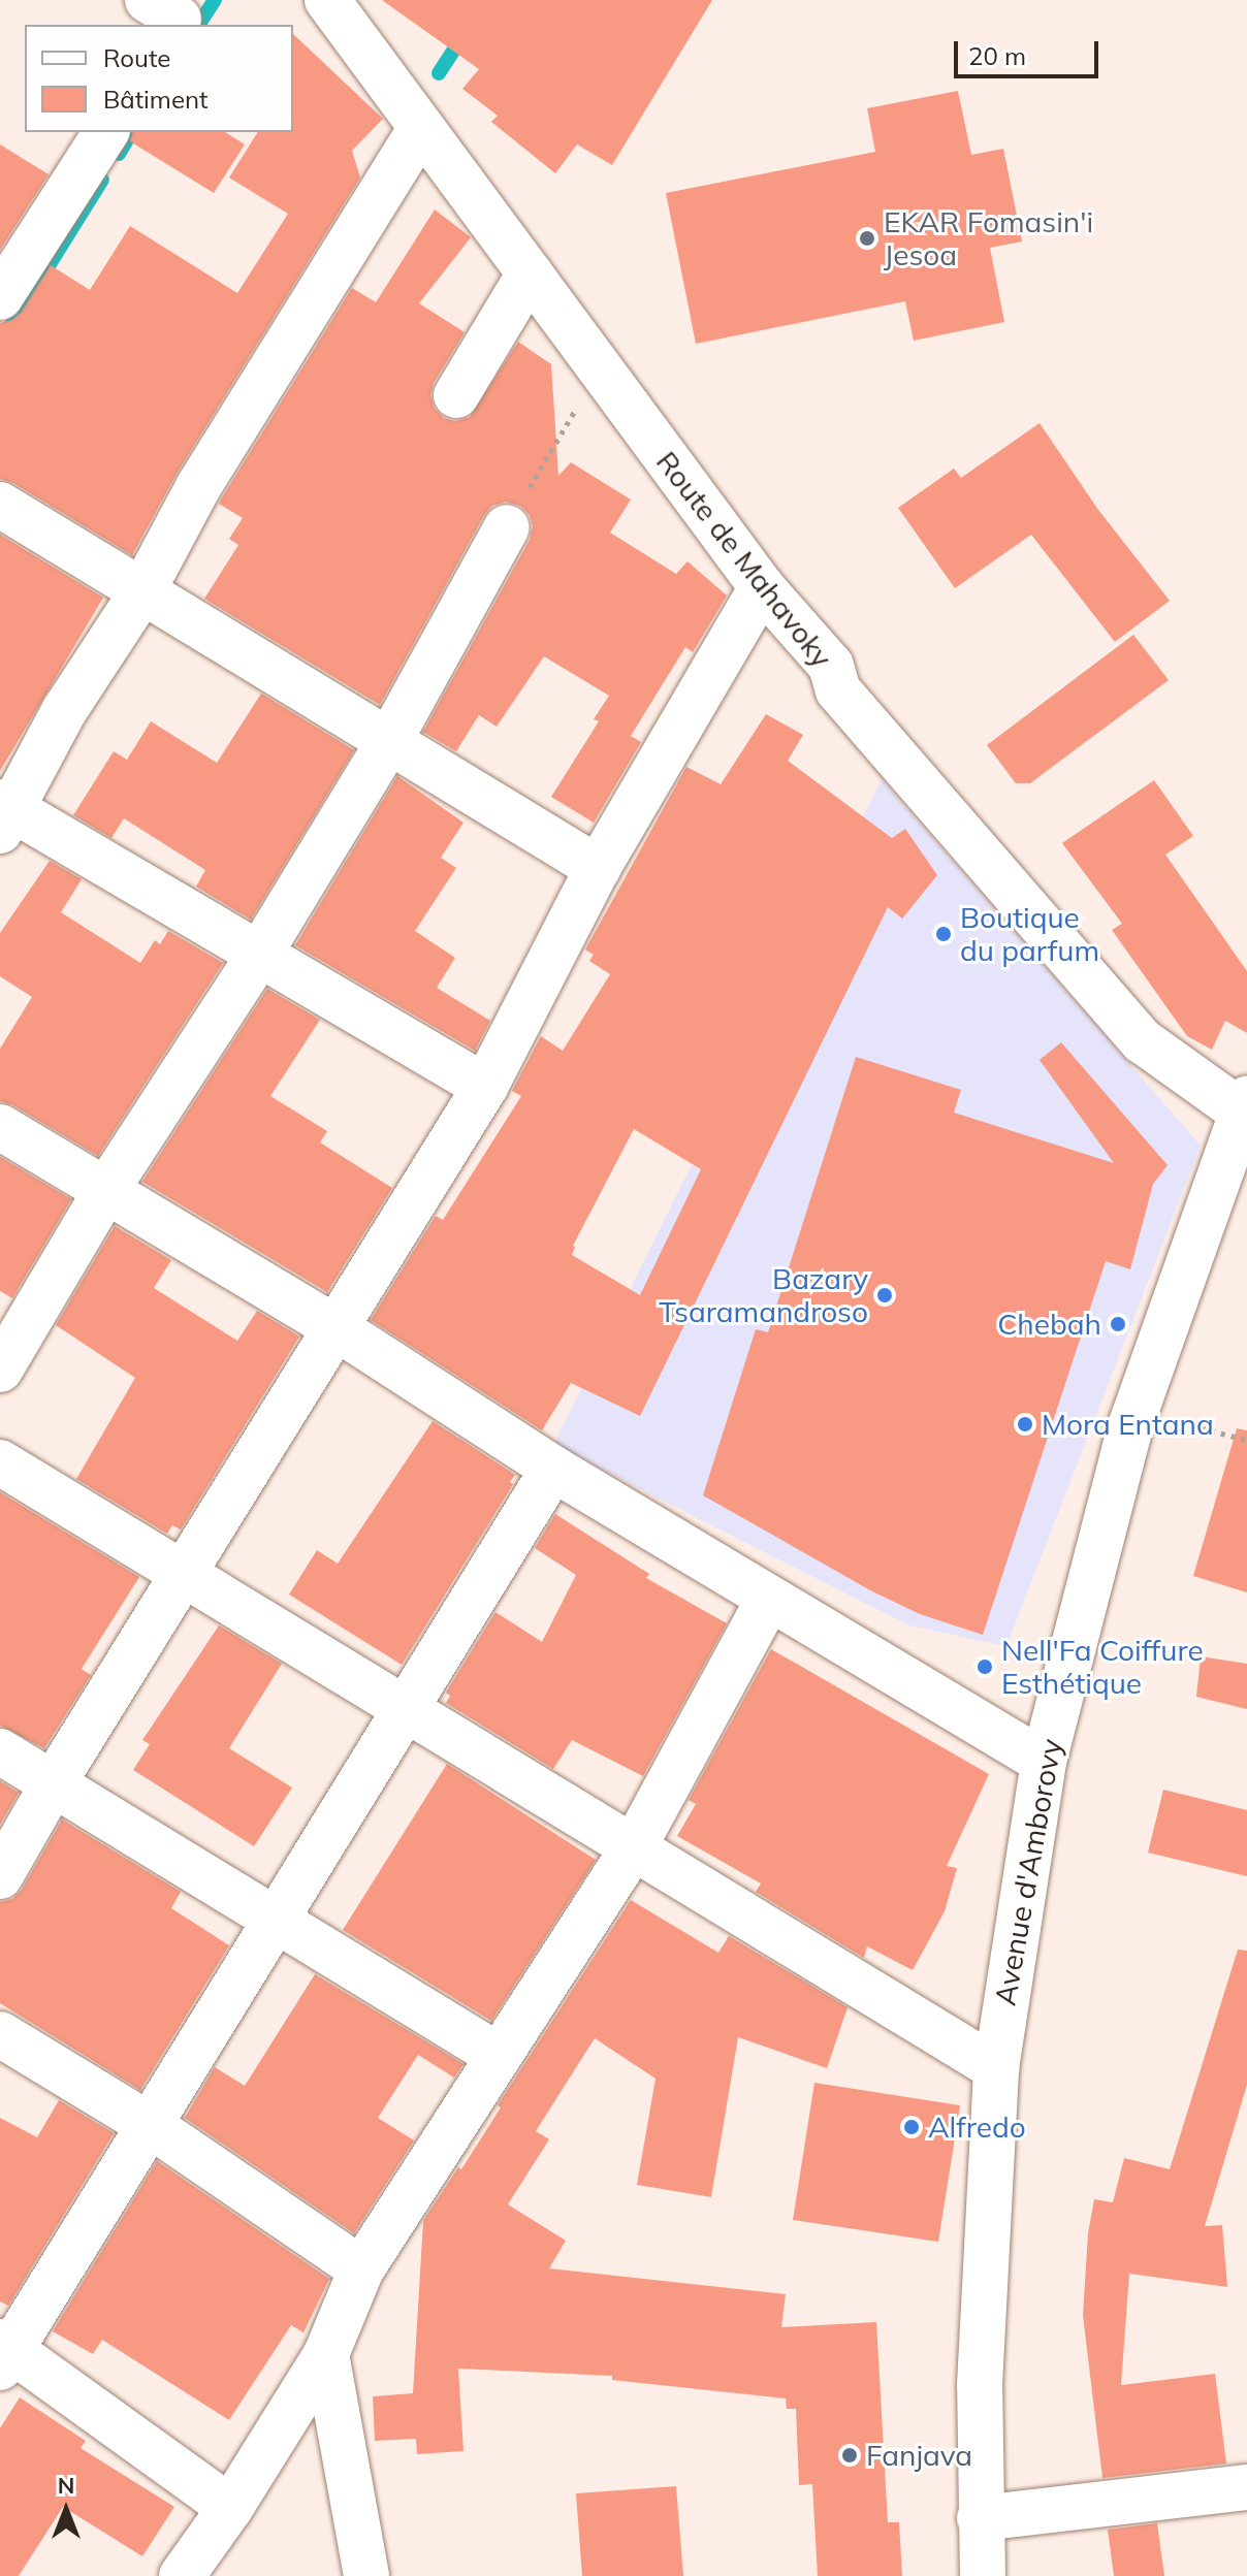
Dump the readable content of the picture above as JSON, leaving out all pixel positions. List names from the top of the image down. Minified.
{"streets":{"street":["Route de Mahavoky","Avenue d'Amborovy"]},"crossings":[["Route de Mahavoky","Avenue d'Amborovy"]],"places":["EKAR Fomasin'i Jesoa","Boutique du parfum","Bazary Tsaramandroso","Chebah","Mora Entana","Nell'Fa Coiffure Esthétique","Alfredo","Fanjava"],"legend":["Route","Bâtiment"],"scale_bar":"20 m","north":"top"}
